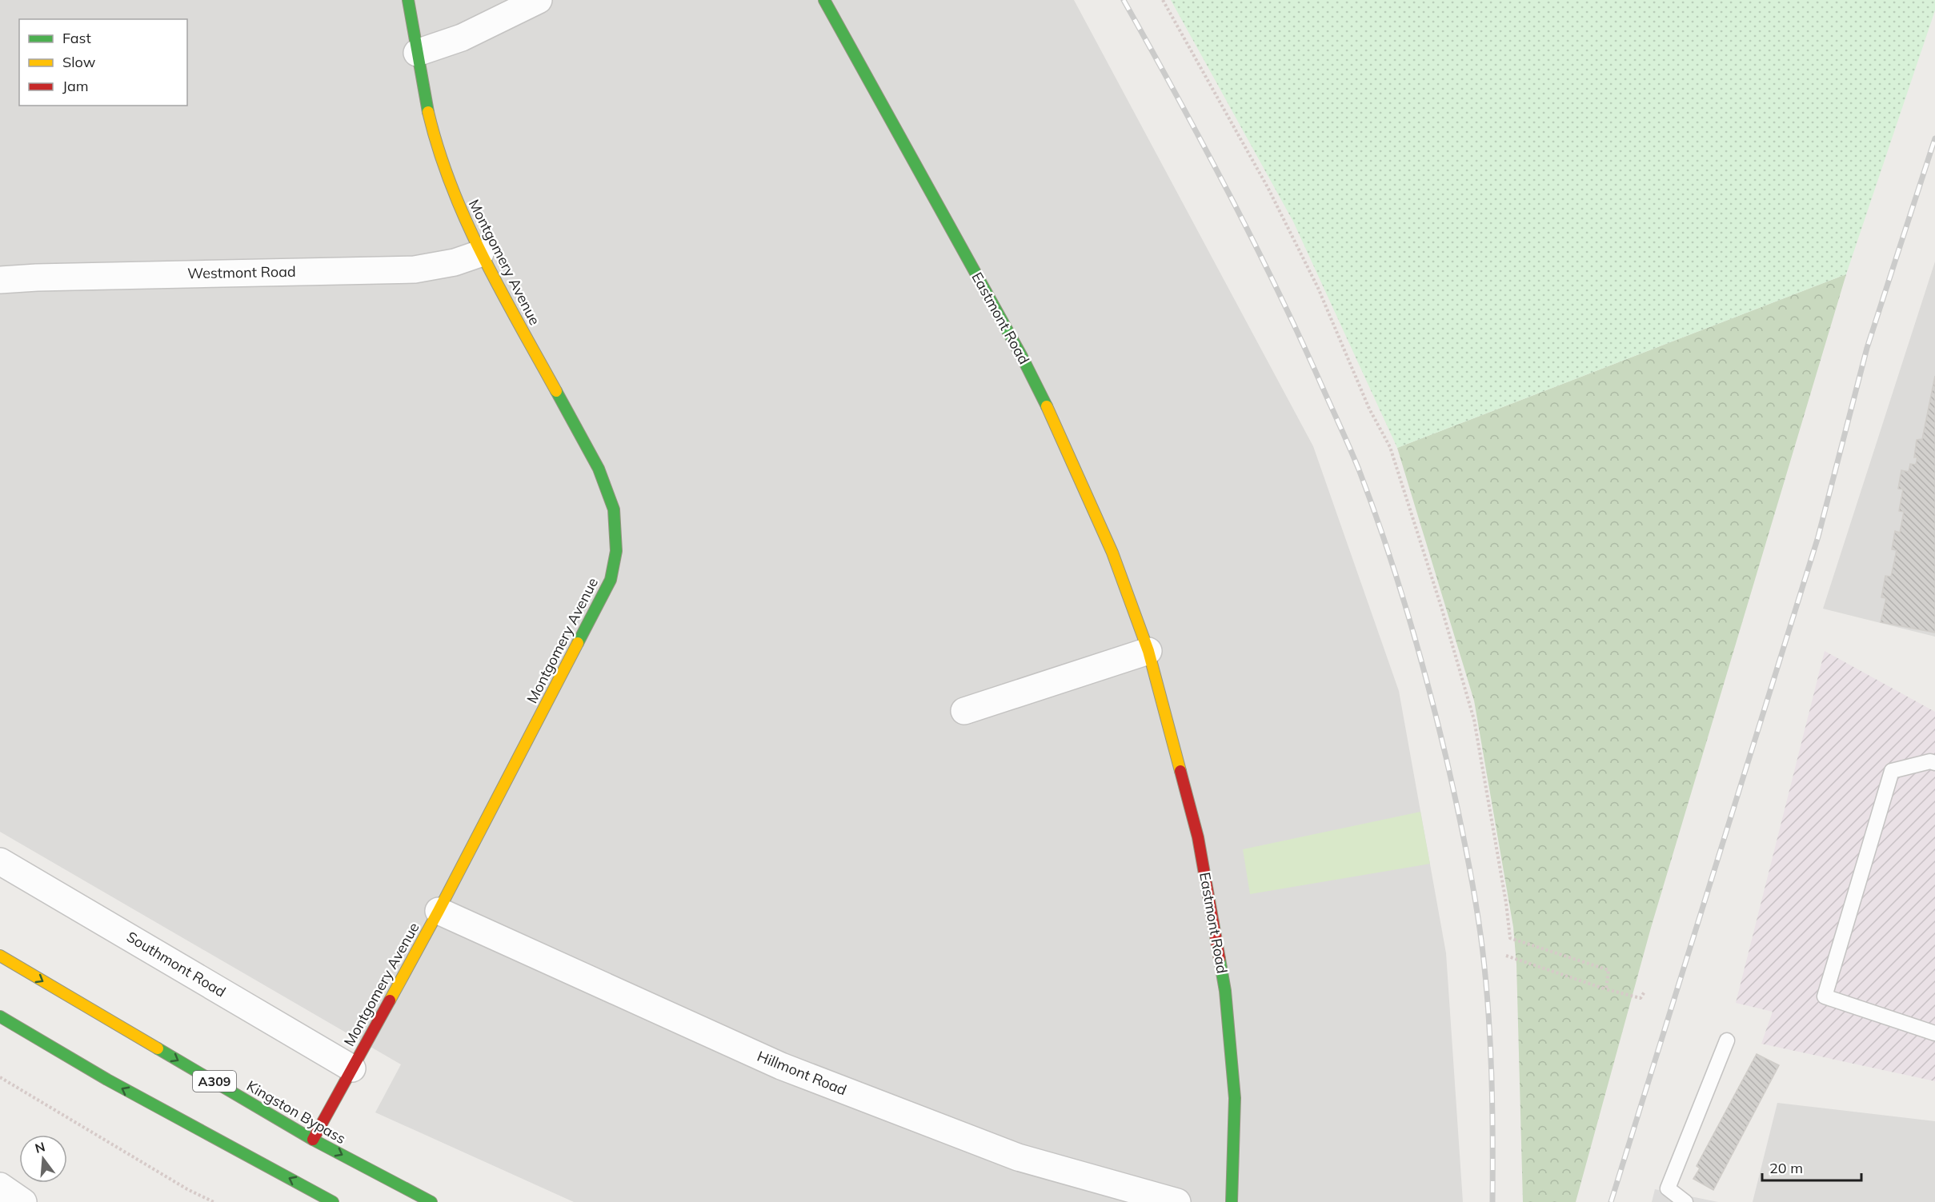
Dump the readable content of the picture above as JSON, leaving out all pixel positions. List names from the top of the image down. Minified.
{"streets":{"main road":["Montgomery Avenue","Eastmont Road","A309","Kingston Bypass"],"street":["Westmont Road","Southmont Road","Hillmont Road"]},"crossings":[["Montgomery Avenue","Westmont Road"],["Montgomery Avenue","Southmont Road"],["Montgomery Avenue","Hillmont Road"],["Montgomery Avenue","Kingston Bypass"]],"legend":["Fast","Slow","Jam"],"scale_bar":"20 m","north":"top"}
